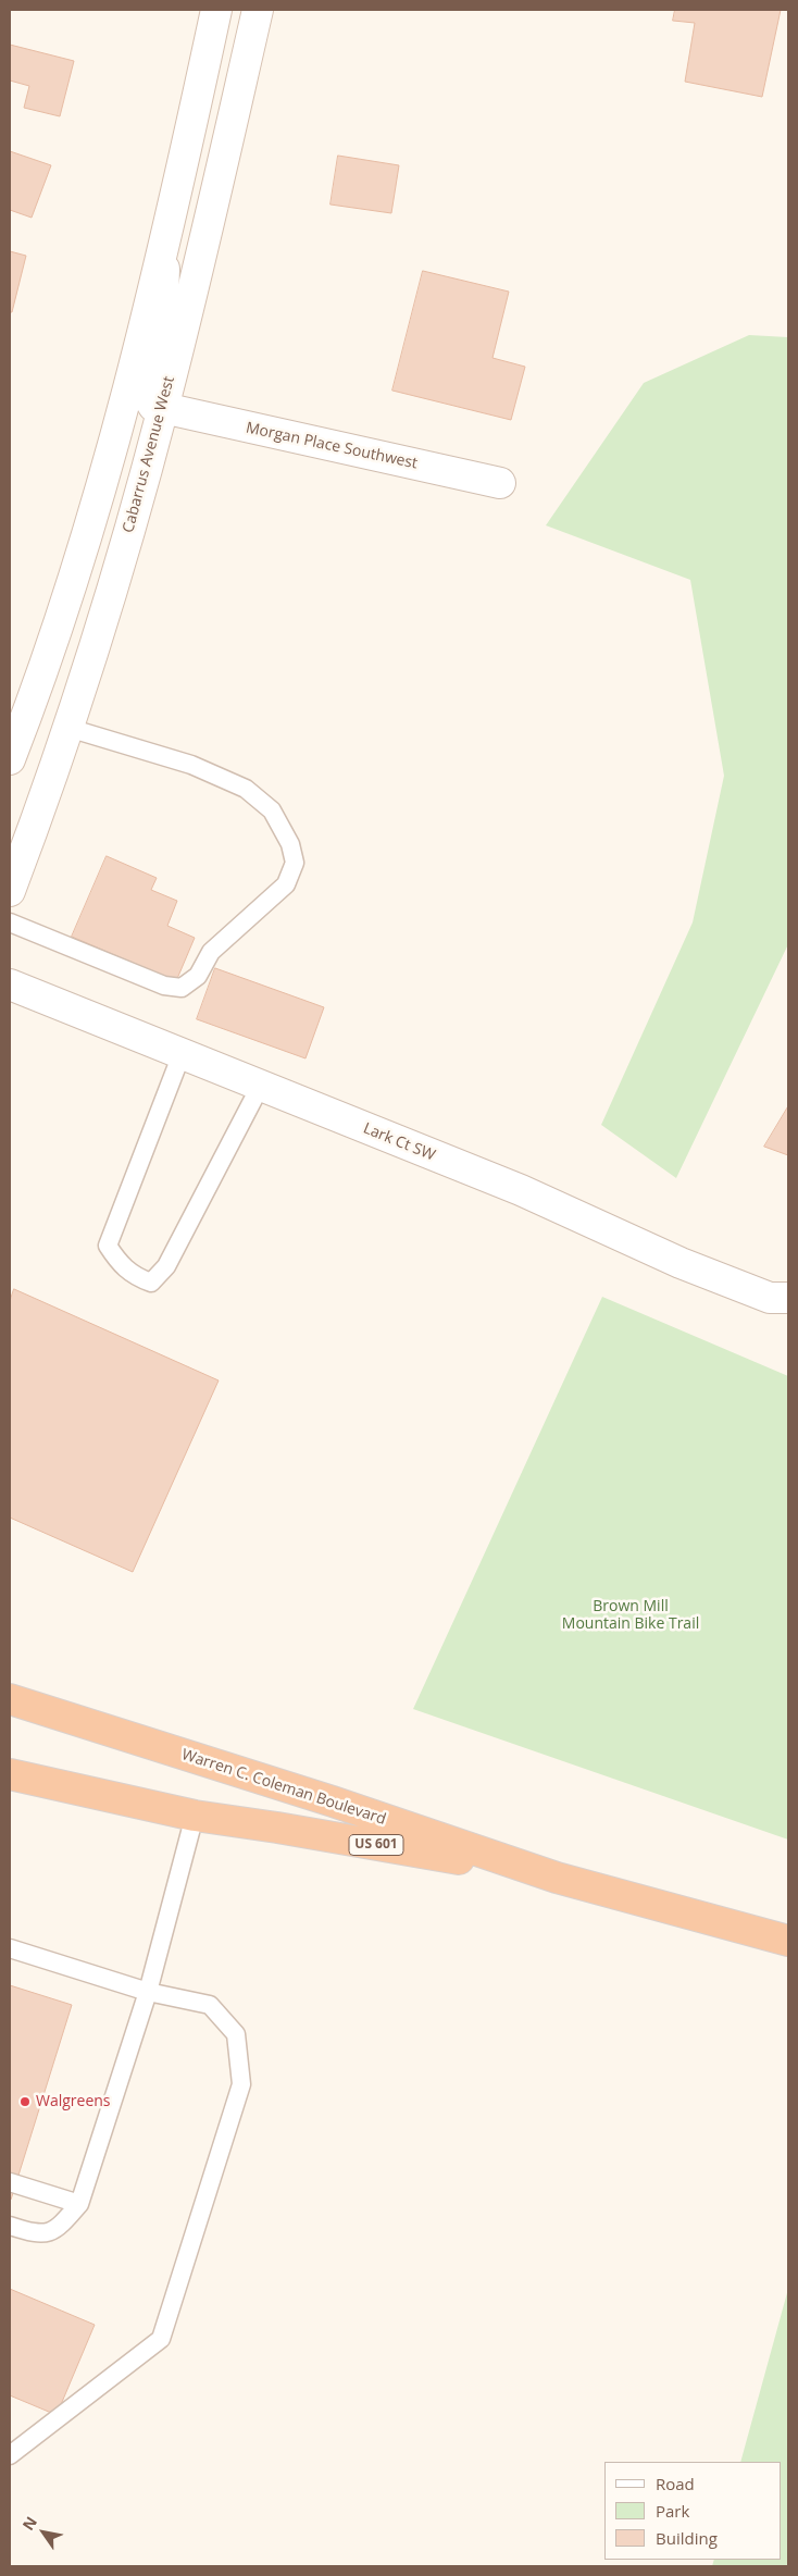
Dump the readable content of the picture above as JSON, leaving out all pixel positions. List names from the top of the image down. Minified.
{"streets":{"highway":["Warren C. Coleman Boulevard","US 601"],"main road":["Morgan Place Southwest","Cabarrus Avenue West","Lark Ct SW"]},"crossings":[["Morgan Place Southwest","Cabarrus Avenue West"]],"parks":["Brown Mill Mountain Bike Trail"],"places":["Walgreens"],"legend":["Road","Park","Building"],"north":"top left"}
